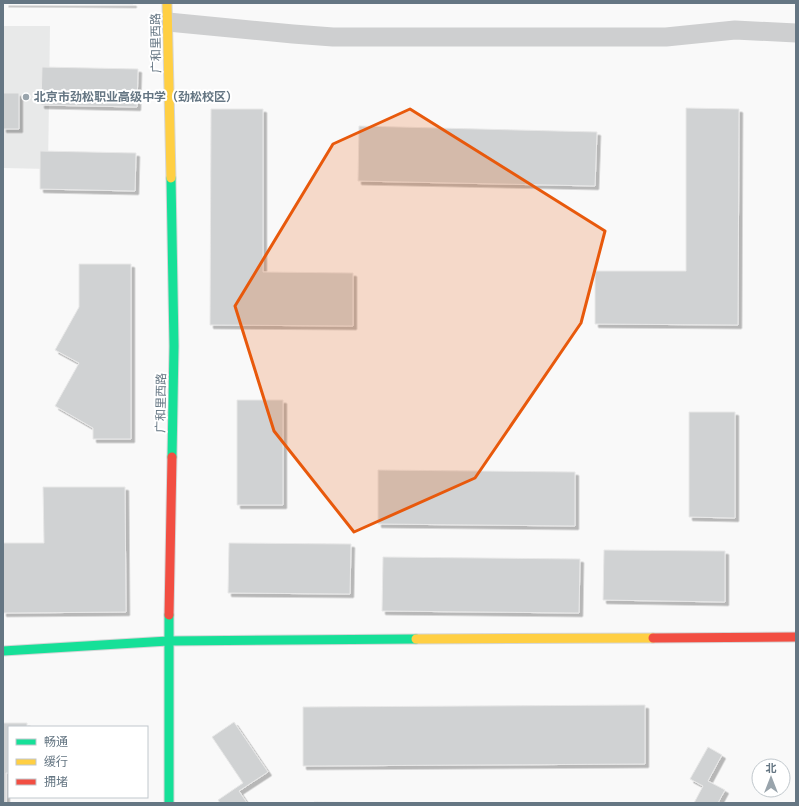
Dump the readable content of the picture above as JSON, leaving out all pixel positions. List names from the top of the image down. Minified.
{"streets":{"street":["广和里西路"]},"places":["北京市劲松职业高级中学（劲松校区）"],"legend":["畅通","缓行","拥堵"],"north":"top"}
